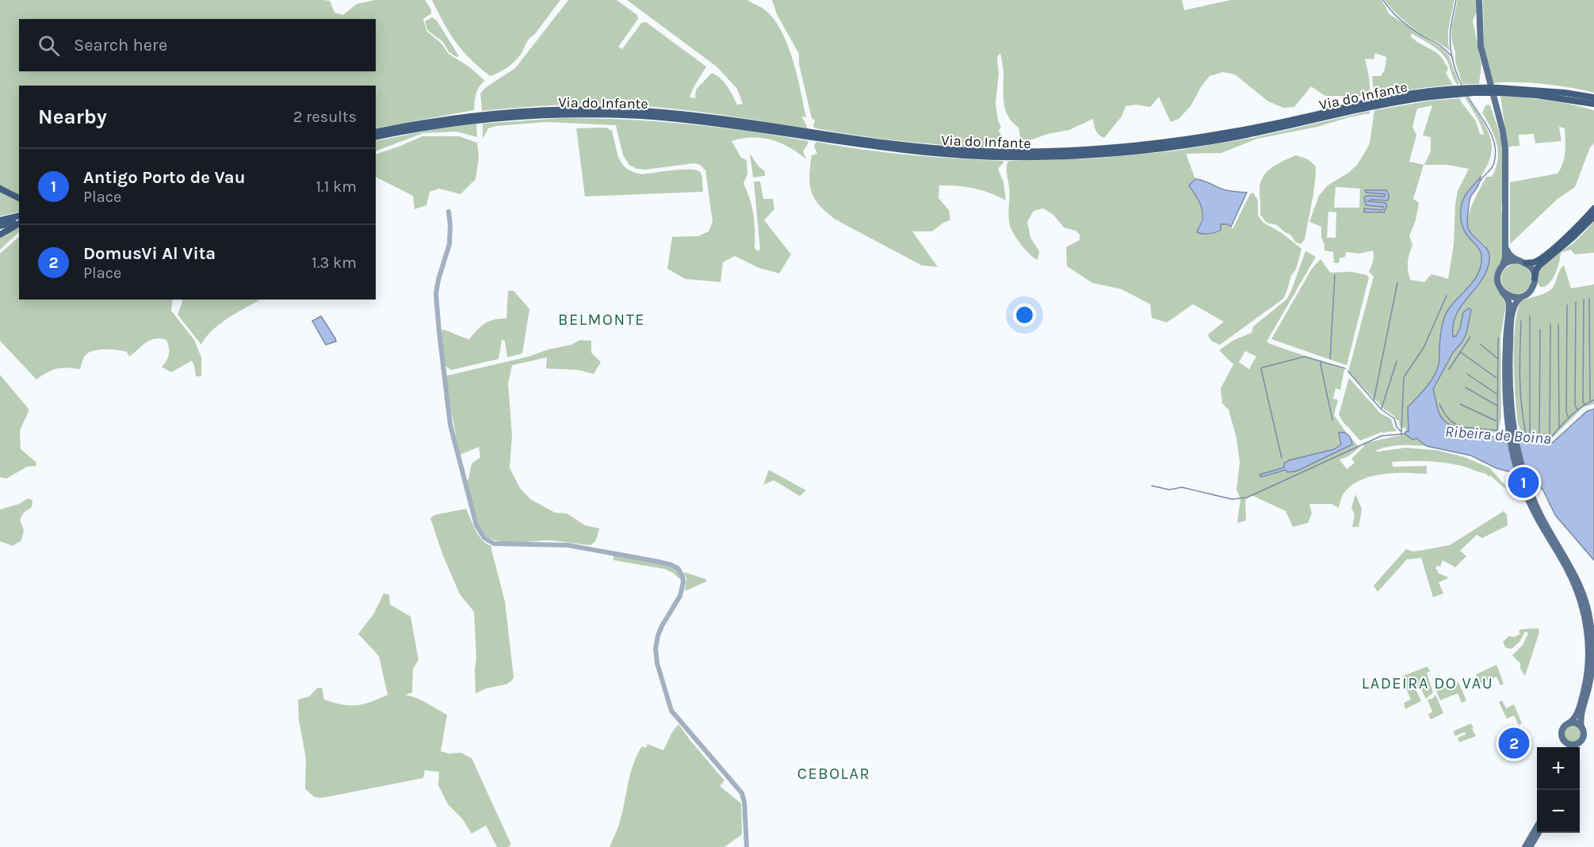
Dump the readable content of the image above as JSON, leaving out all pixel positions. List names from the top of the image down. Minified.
{"streets":{"highway":["Via do Infante"]},"districts":["BELMONTE","LADEIRA DO VAU","CEBOLAR"],"water":["Ribeira de Boina"],"page":{"search":"Search here","heading":["Nearby","2 results"],"list":[{"mark":"1","name":"Antigo Porto de Vau","note":"Place","value":"1.1 km"},{"mark":"2","name":"DomusVi Al Vita","note":"Place","value":"1.3 km"}],"pins":["1","2"],"map_buttons":["+","−"]}}
